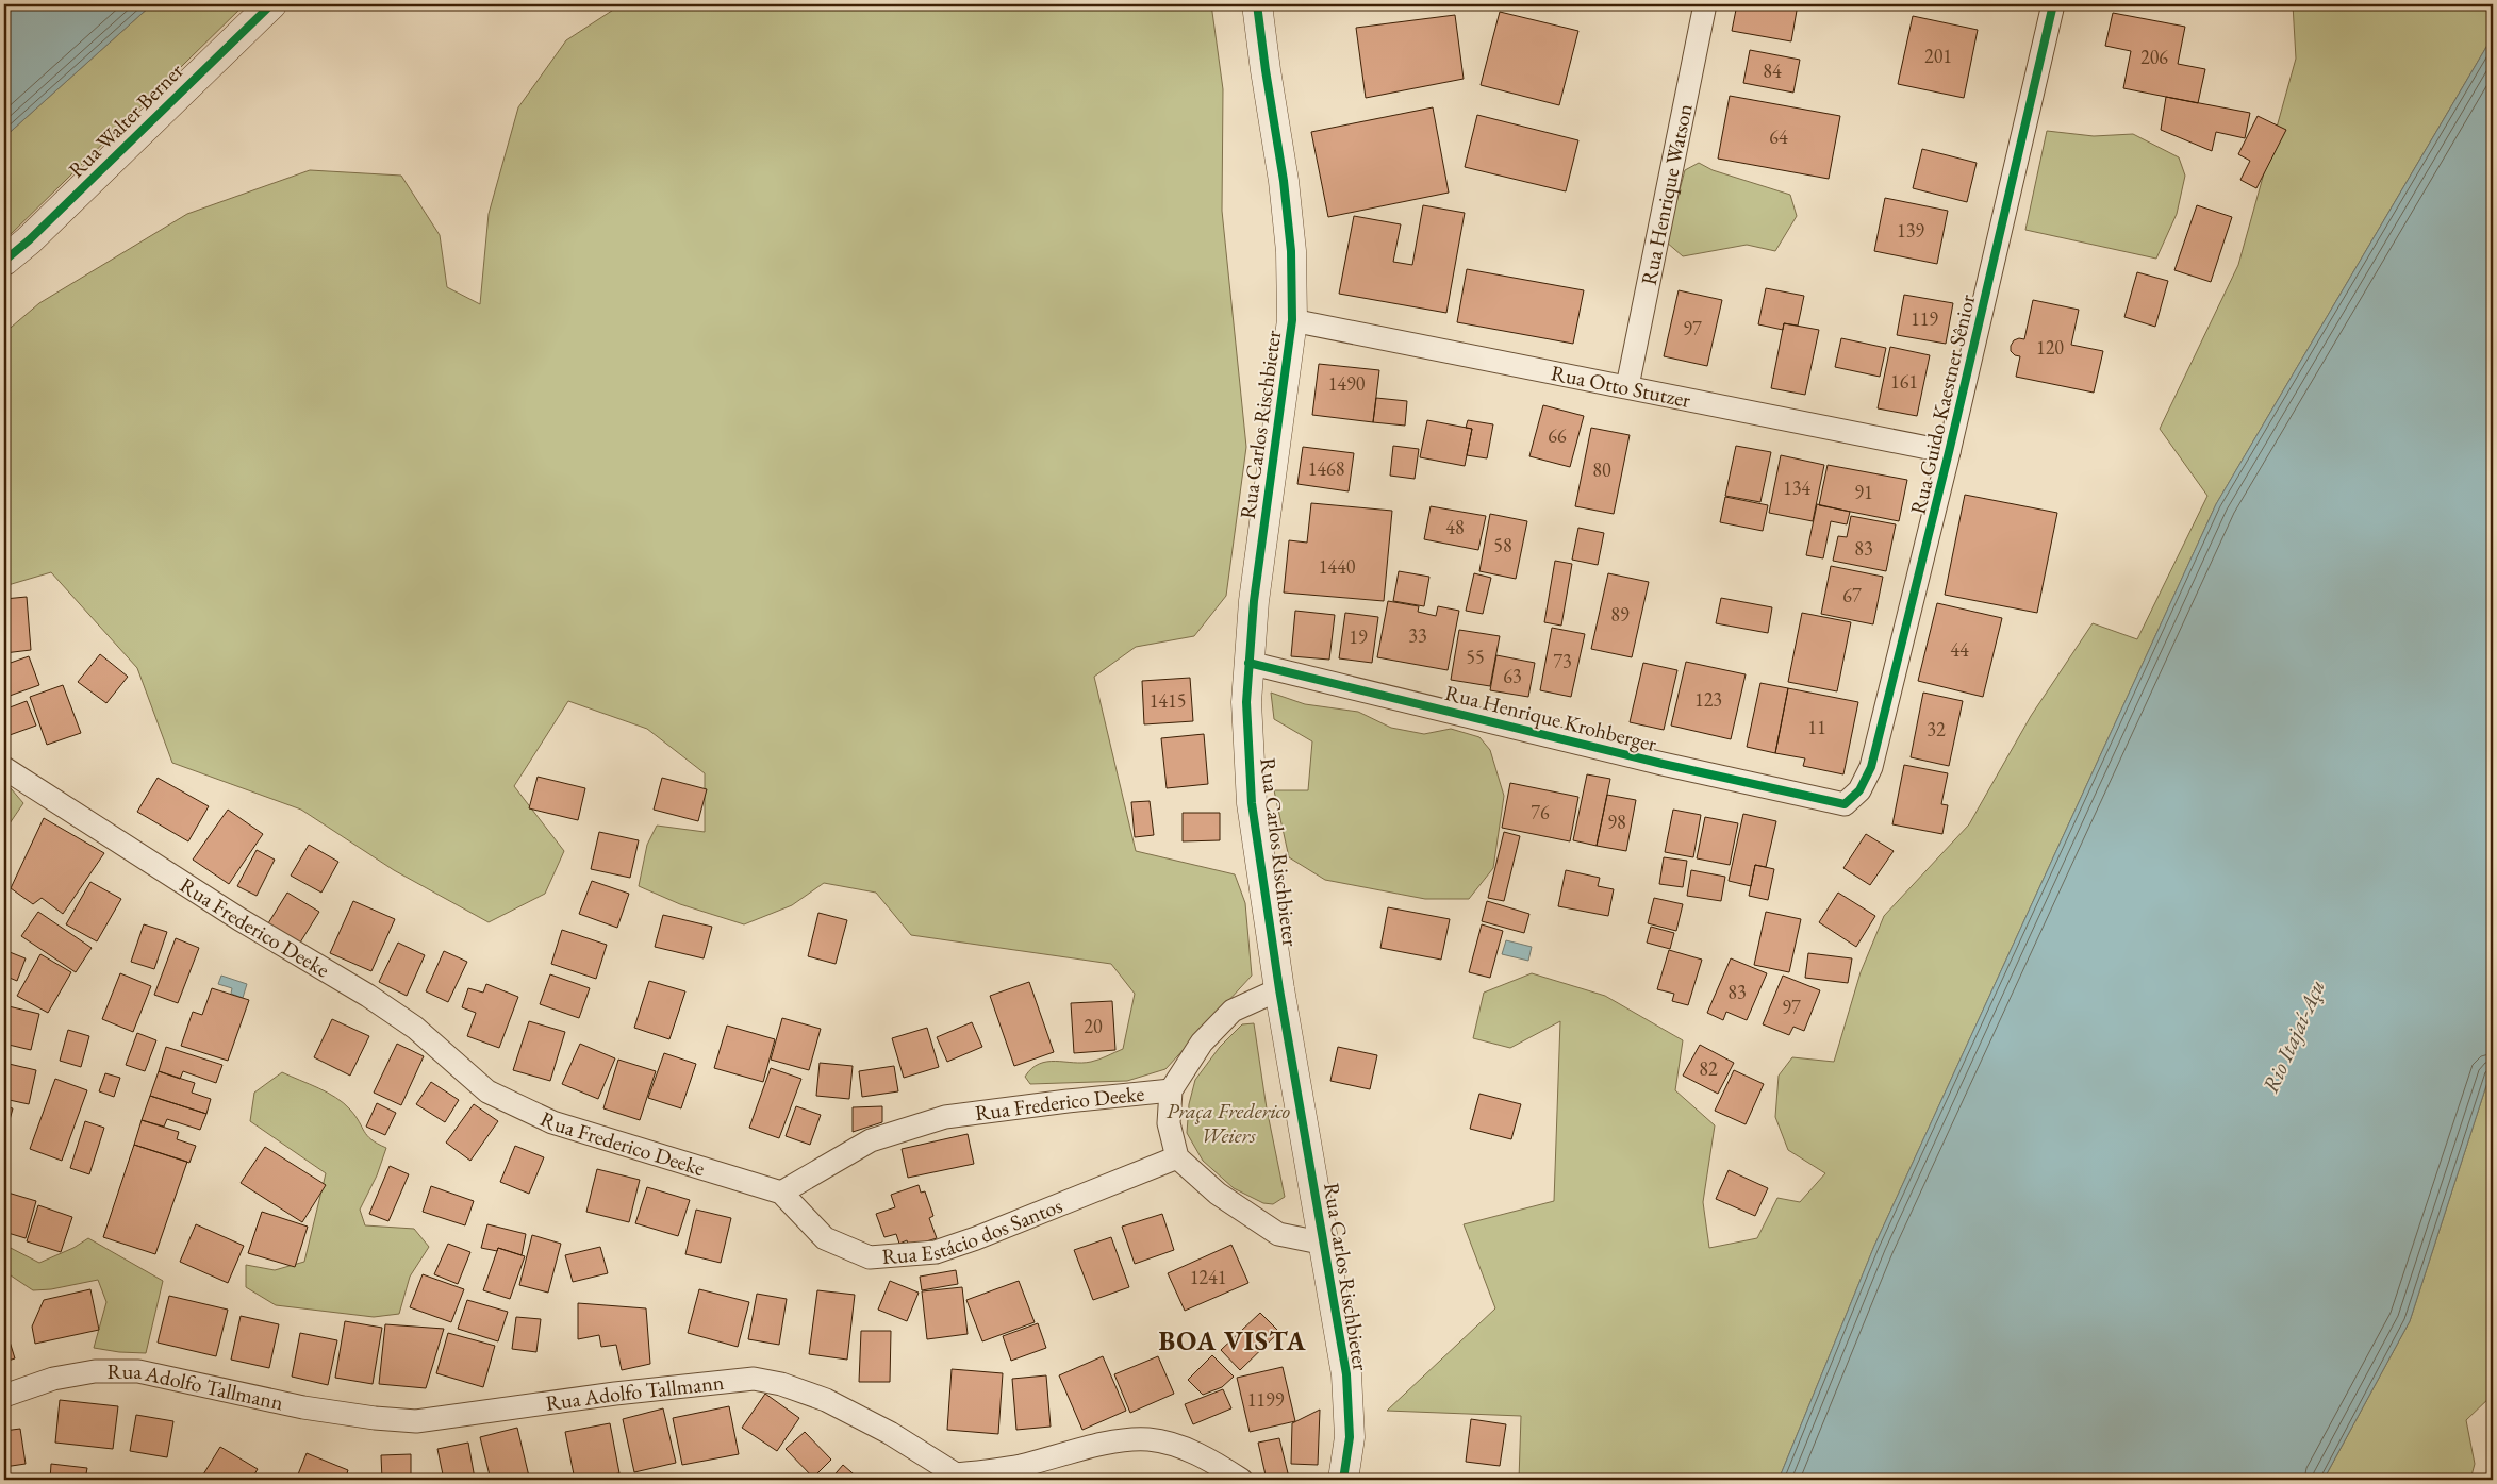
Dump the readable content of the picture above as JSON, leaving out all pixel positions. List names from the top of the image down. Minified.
{"streets":{"street":["Rua Walter Berner","Rua Henrique Watson","Rua Otto Stutzer","Rua Guido Kaestner Sênior","Rua Carlos Rischbieter","Rua Henrique Krohberger","Rua Frederico Deeke","Rua Estácio dos Santos","Rua Adolfo Tallmann"]},"crossings":[["Rua Henrique Watson","Rua Otto Stutzer"],["Rua Otto Stutzer","Rua Guido Kaestner Sênior"],["Rua Otto Stutzer","Rua Carlos Rischbieter"],["Rua Guido Kaestner Sênior","Rua Henrique Krohberger"],["Rua Carlos Rischbieter","Rua Henrique Krohberger"],["Rua Carlos Rischbieter","Rua Frederico Deeke"],["Rua Frederico Deeke","Rua Estácio dos Santos"]],"districts":["BOA VISTA"],"water":["Rio Itajaí-Açu"],"parks":["Praça Frederico Weiers"],"house_numbers":["201","206","84","64","139","119","97","120","161","1490","66","1468","80","134","91","48","58","83","1440","67","89","33","19","44","55","73","63","123","1415","11","32","76","98","83","97","20","82","1241","1199"]}
